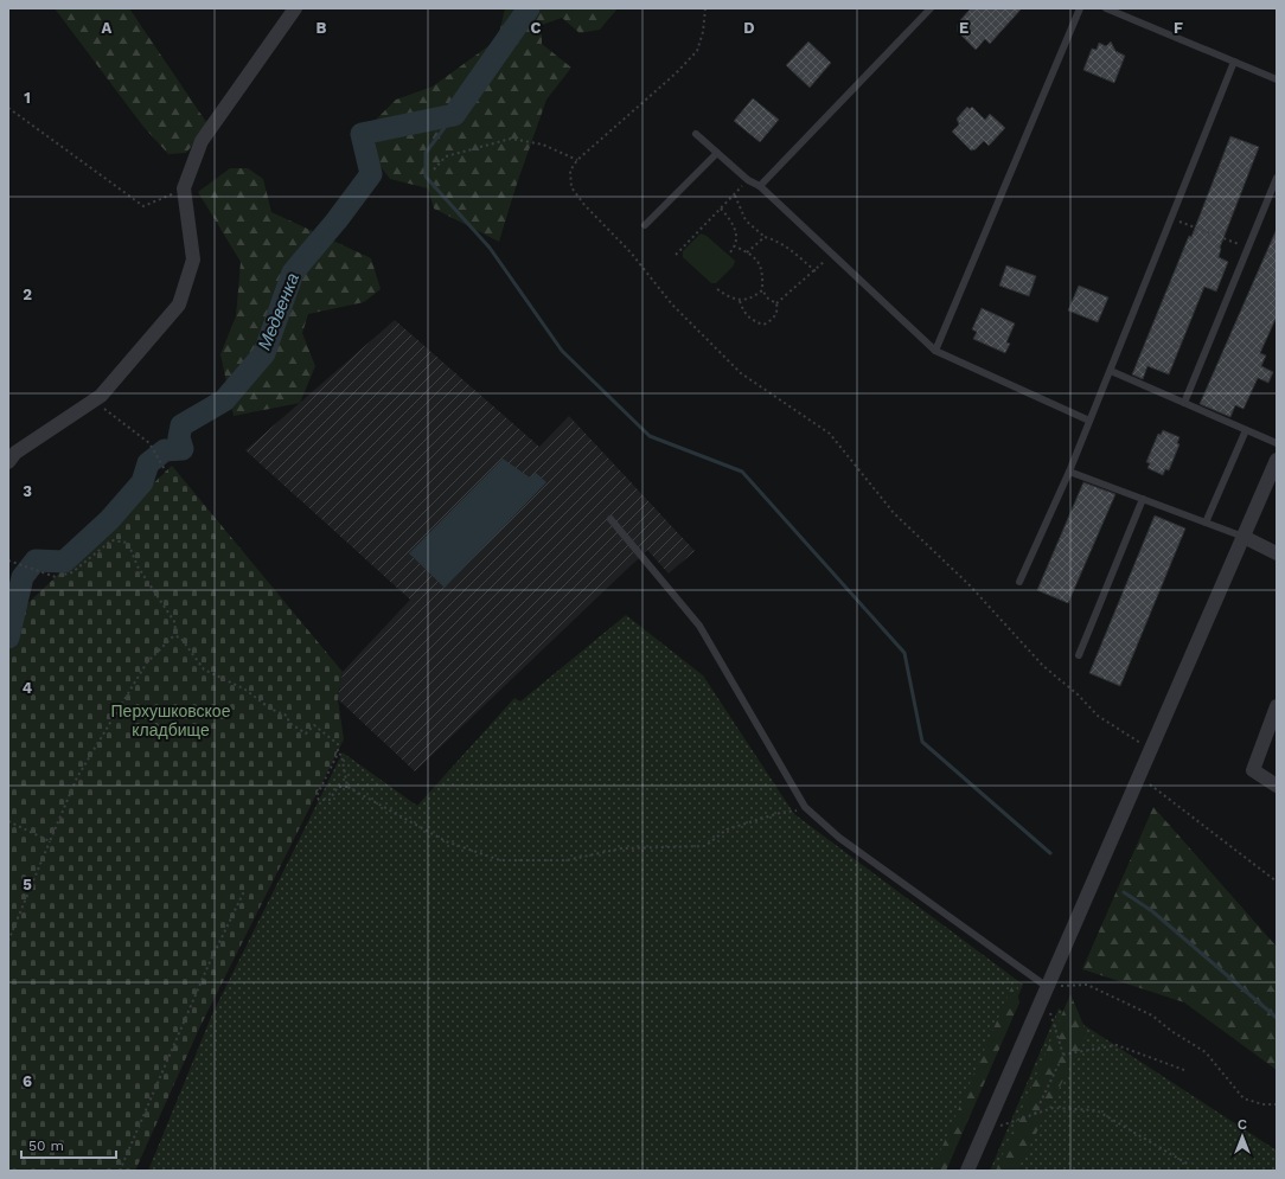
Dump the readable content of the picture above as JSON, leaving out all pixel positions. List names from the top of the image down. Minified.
{"water":["Медвенка"],"parks":["Перхушковское кладбище"],"scale_bar":"50 m","north":"top","grid":{"columns":["A","B","C","D","E","F"],"rows":["1","2","3","4","5","6"]}}
